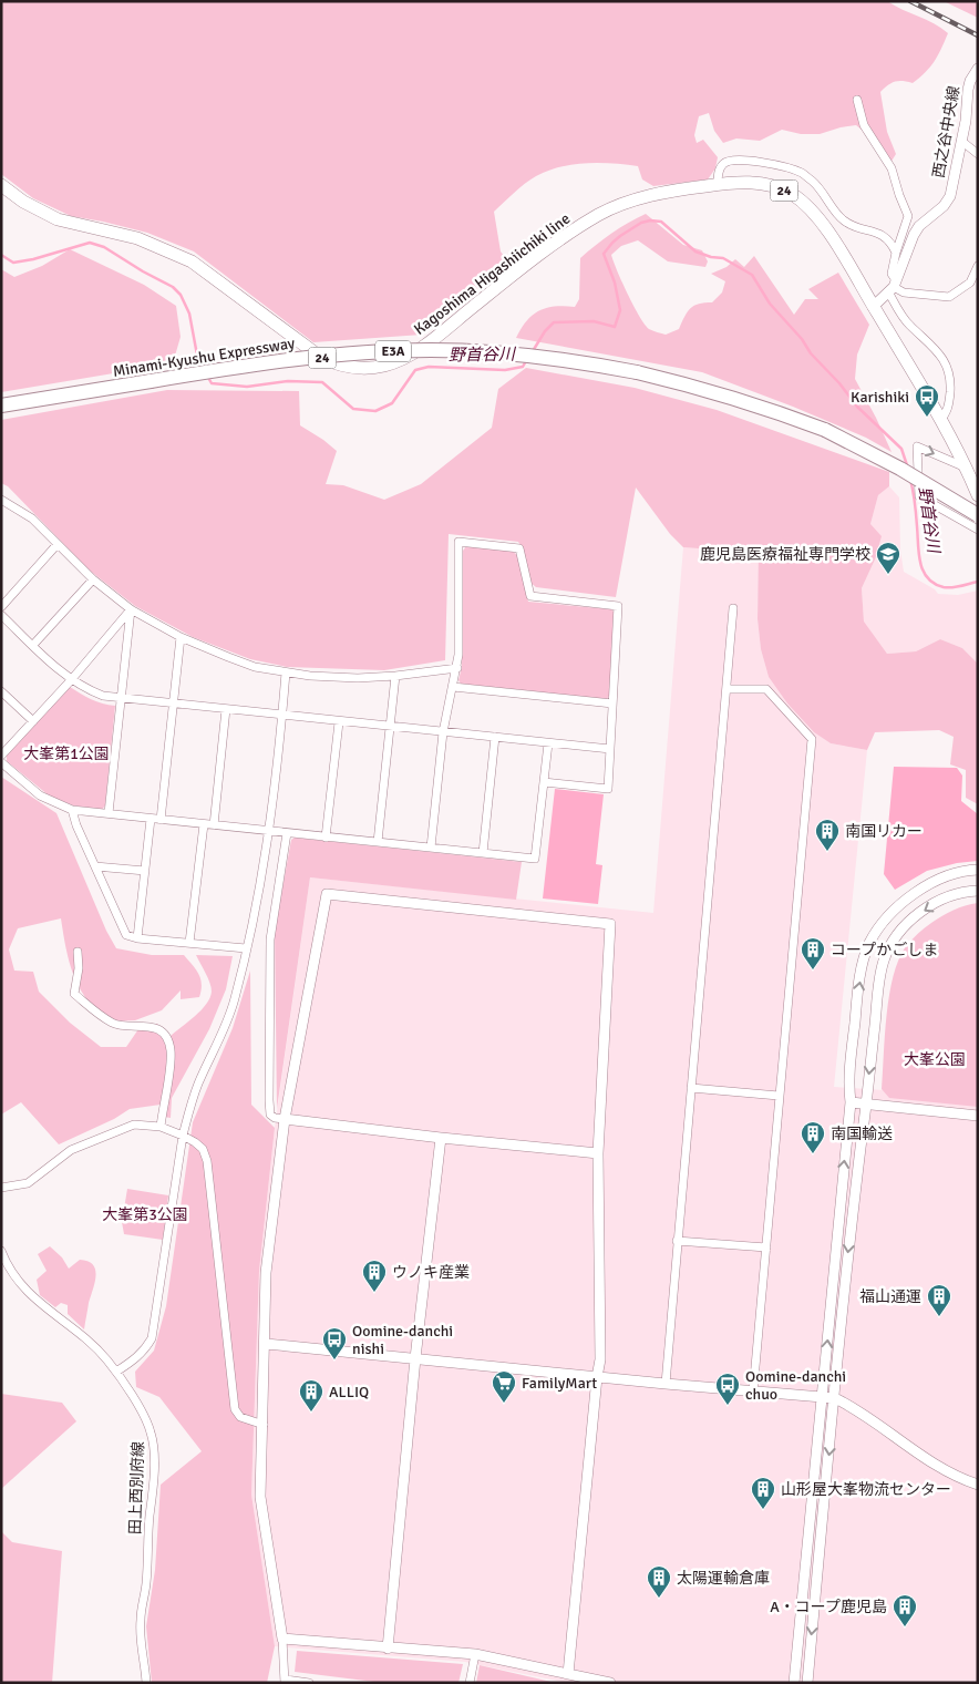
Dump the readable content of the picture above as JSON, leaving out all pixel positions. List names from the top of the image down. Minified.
{"streets":{"highway":["E3A","Minami-Kyushu Expressway"],"main road":["24","Kagoshima Higashiichiki line"],"street":["西之谷中央線","田上西別府線"]},"water":["野首谷川"],"parks":["大峯第1公園","大峯公園","大峯第3公園"],"places":{"bus stop":["Karishiki","Oomine-danchi nishi","Oomine-danchi chuo"],"school or university":["鹿児島医療福祉専門学校"],"building":["南国リカー","コープかごしま","南国輸送","ウノキ産業","福山通運","ALLIQ","山形屋大峯物流センター","太陽運輸倉庫","A・コープ鹿児島"],"supermarket":["FamilyMart"]}}
